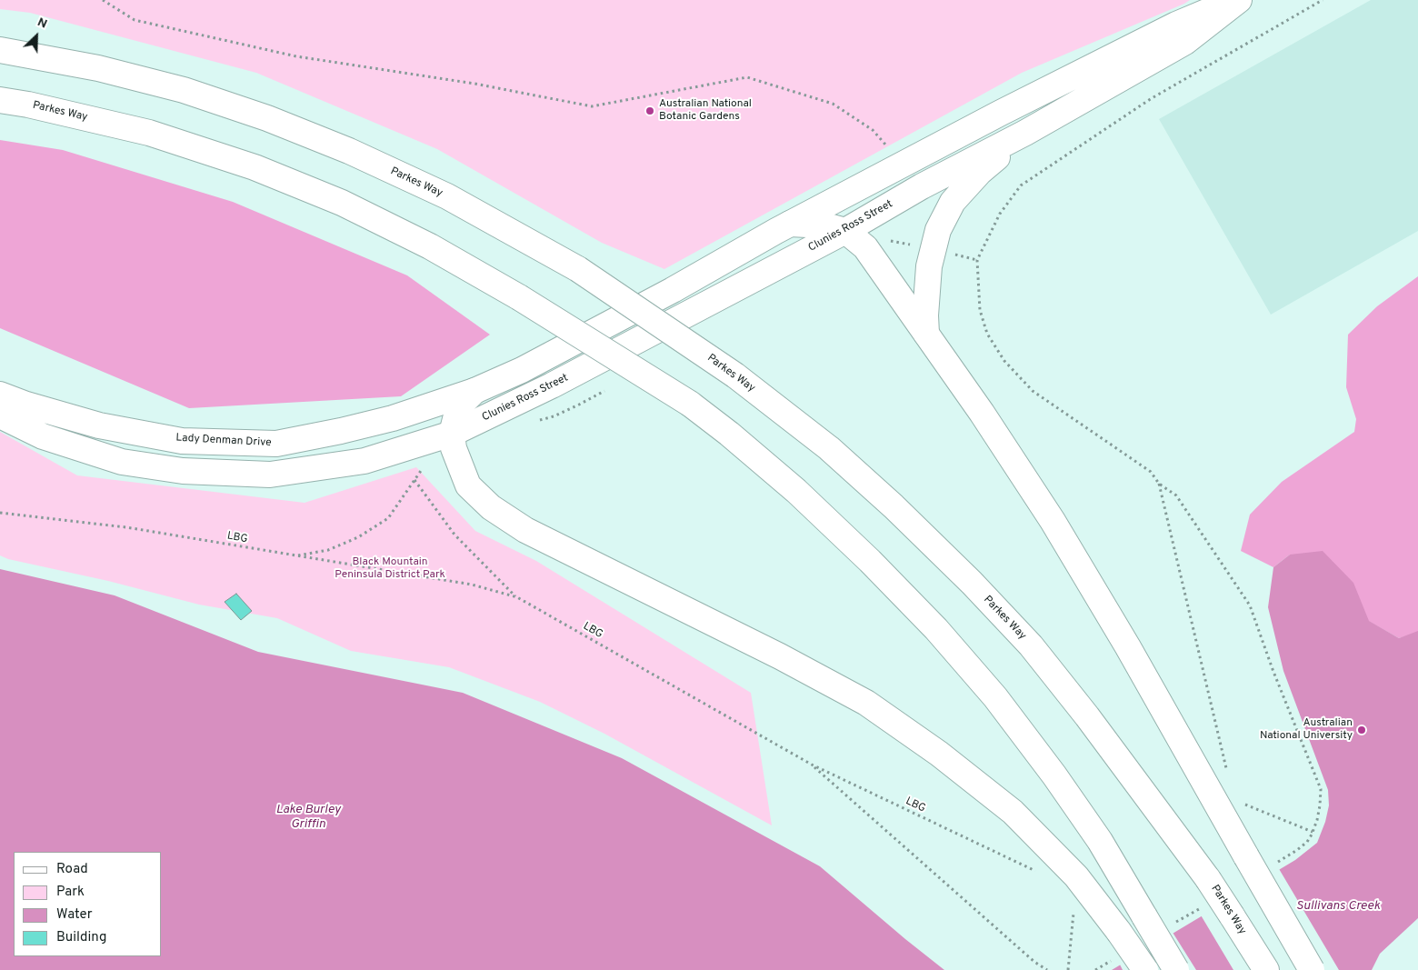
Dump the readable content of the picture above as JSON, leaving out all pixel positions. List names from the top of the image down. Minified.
{"streets":{"main road":["Parkes Way","Clunies Ross Street","Lady Denman Drive"],"path":["LBG"]},"water":["Lake Burley Griffin","Sullivans Creek"],"parks":["Black Mountain Peninsula District Park"],"places":["Australian National Botanic Gardens","Australian National University"],"legend":["Road","Park","Water","Building"],"north":"top right"}
